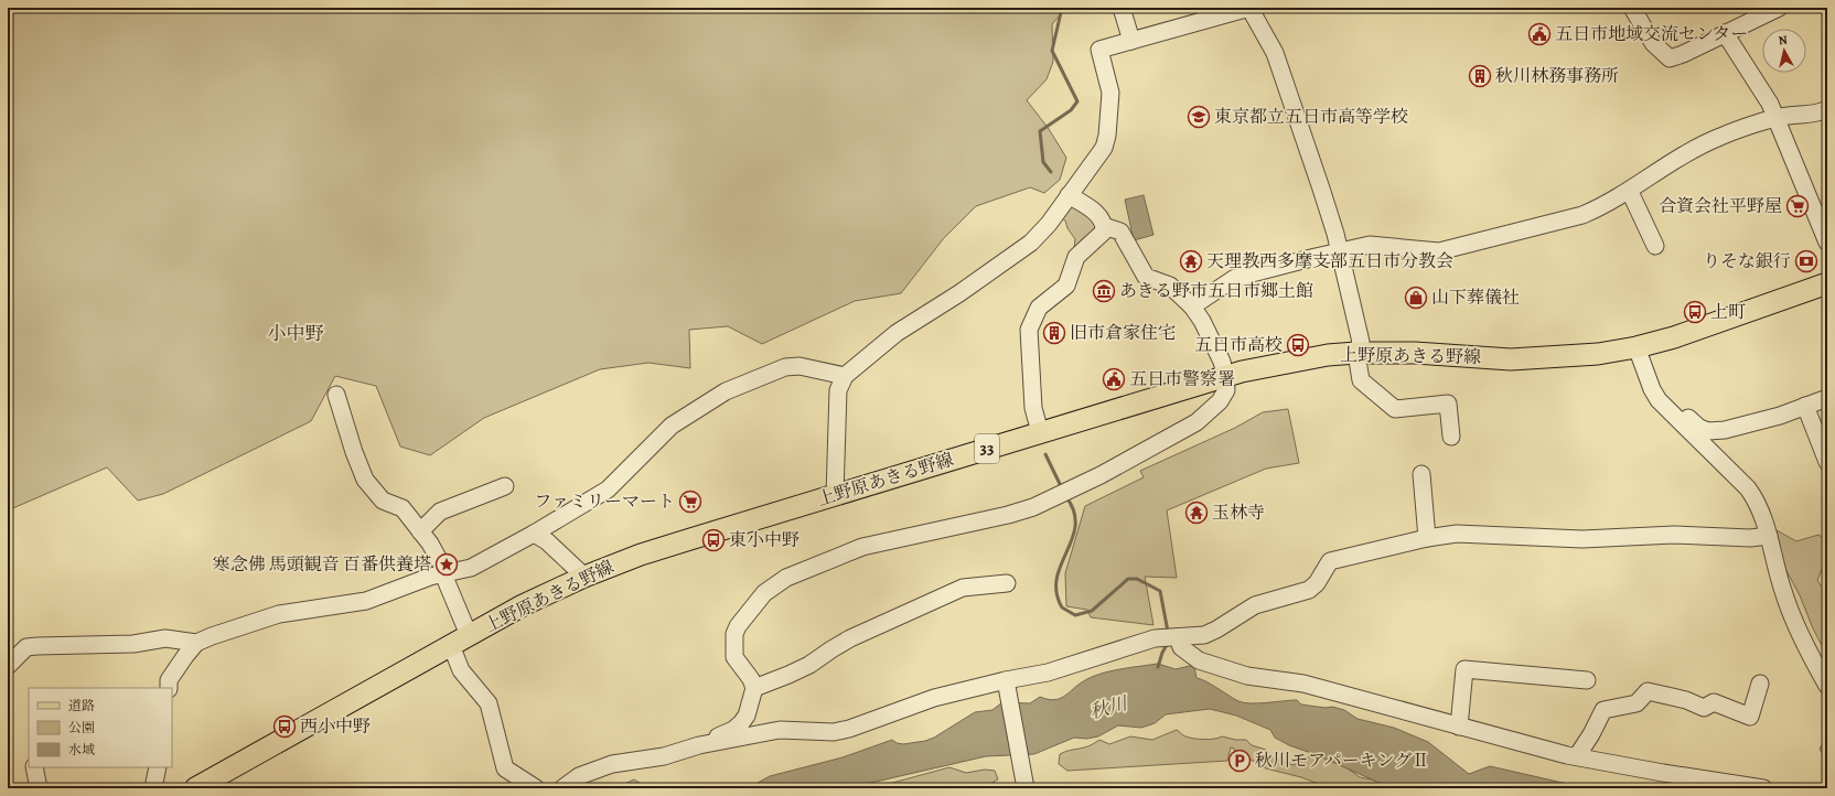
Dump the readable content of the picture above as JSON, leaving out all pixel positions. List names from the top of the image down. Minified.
{"streets":{"main road":["上野原あきる野線","33"]},"districts":["小中野"],"water":["秋川"],"places":{"public building":["五日市地域交流センター","五日市警察署"],"building":["秋川林務事務所","旧市倉家住宅"],"school or university":["東京都立五日市高等学校"],"supermarket":["合資会社平野屋","ファミリーマート"],"temple":["天理教西多摩支部五日市分教会","玉林寺"],"bank":["りそな銀行"],"museum":["あきる野市五日市郷土館"],"shop":["山下葬儀社"],"bus stop":["上町","五日市高校","東小中野","西小中野"],"place":["寒念佛 馬頭観音 百番供養塔"],"parking":["秋川モアパーキングⅡ"]},"legend":["道路","公園","水域"],"north":"top"}
